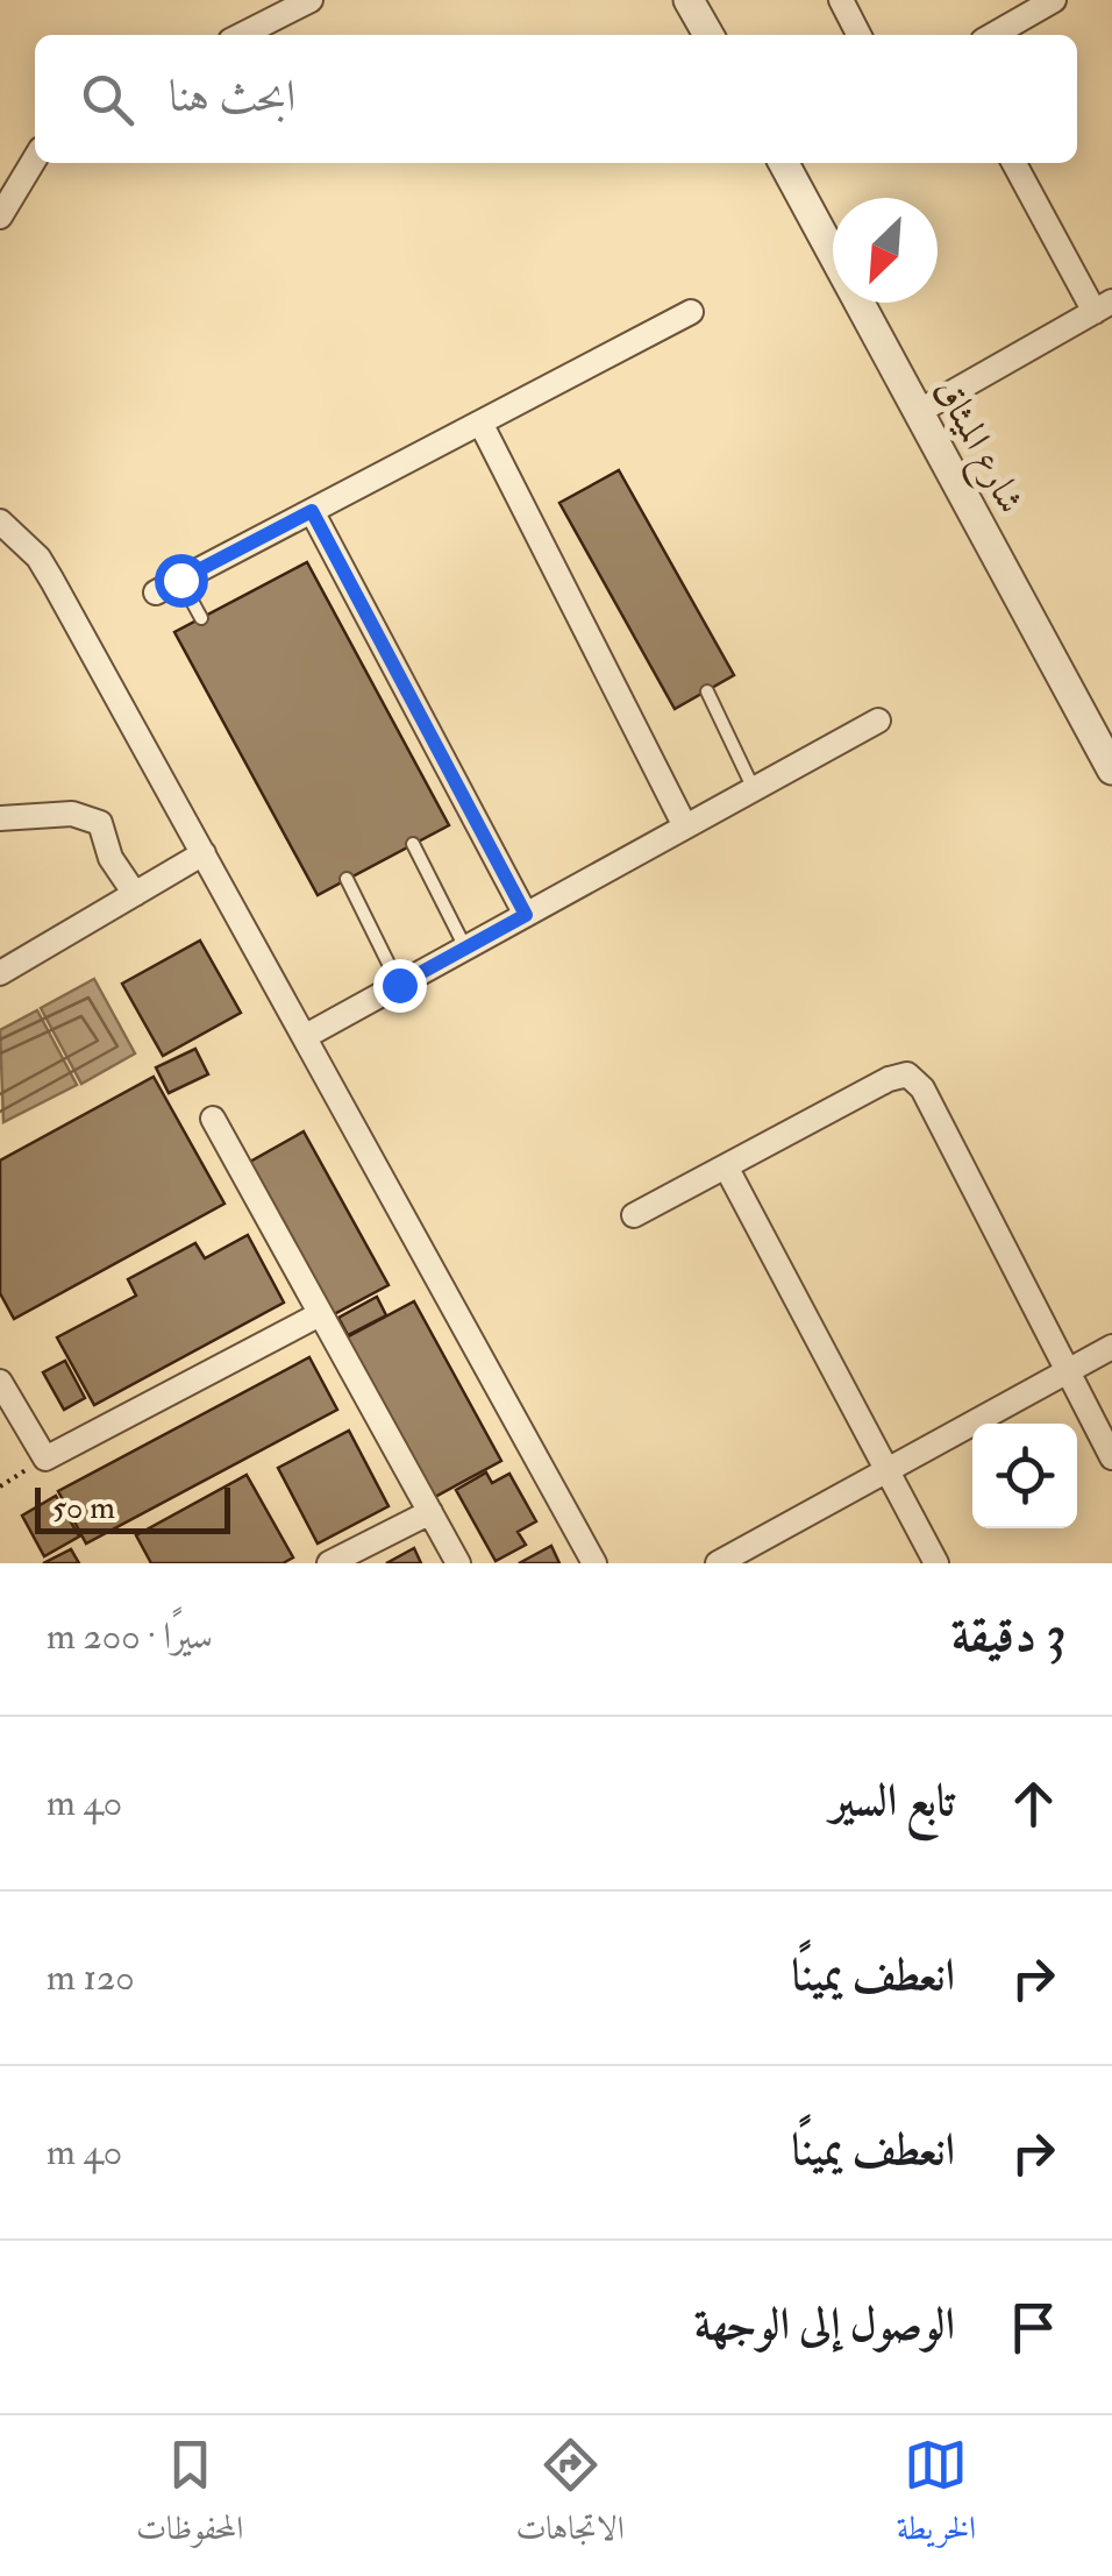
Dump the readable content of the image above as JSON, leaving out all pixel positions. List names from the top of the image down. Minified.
{"streets":{"street":["شارع الميثاق"]},"scale_bar":"50 m","north":"bottom left","page":{"search":"ابحث هنا","scale":"50 m","heading":["3 دقيقة","سيرًا · 200 m"],"list":[["تابع السير","40 m"],["انعطف يمينًا","120 m"],["انعطف يمينًا","40 m"],"الوصول إلى الوجهة"],"nav":["الخريطة","الاتجاهات","المحفوظات"]}}
